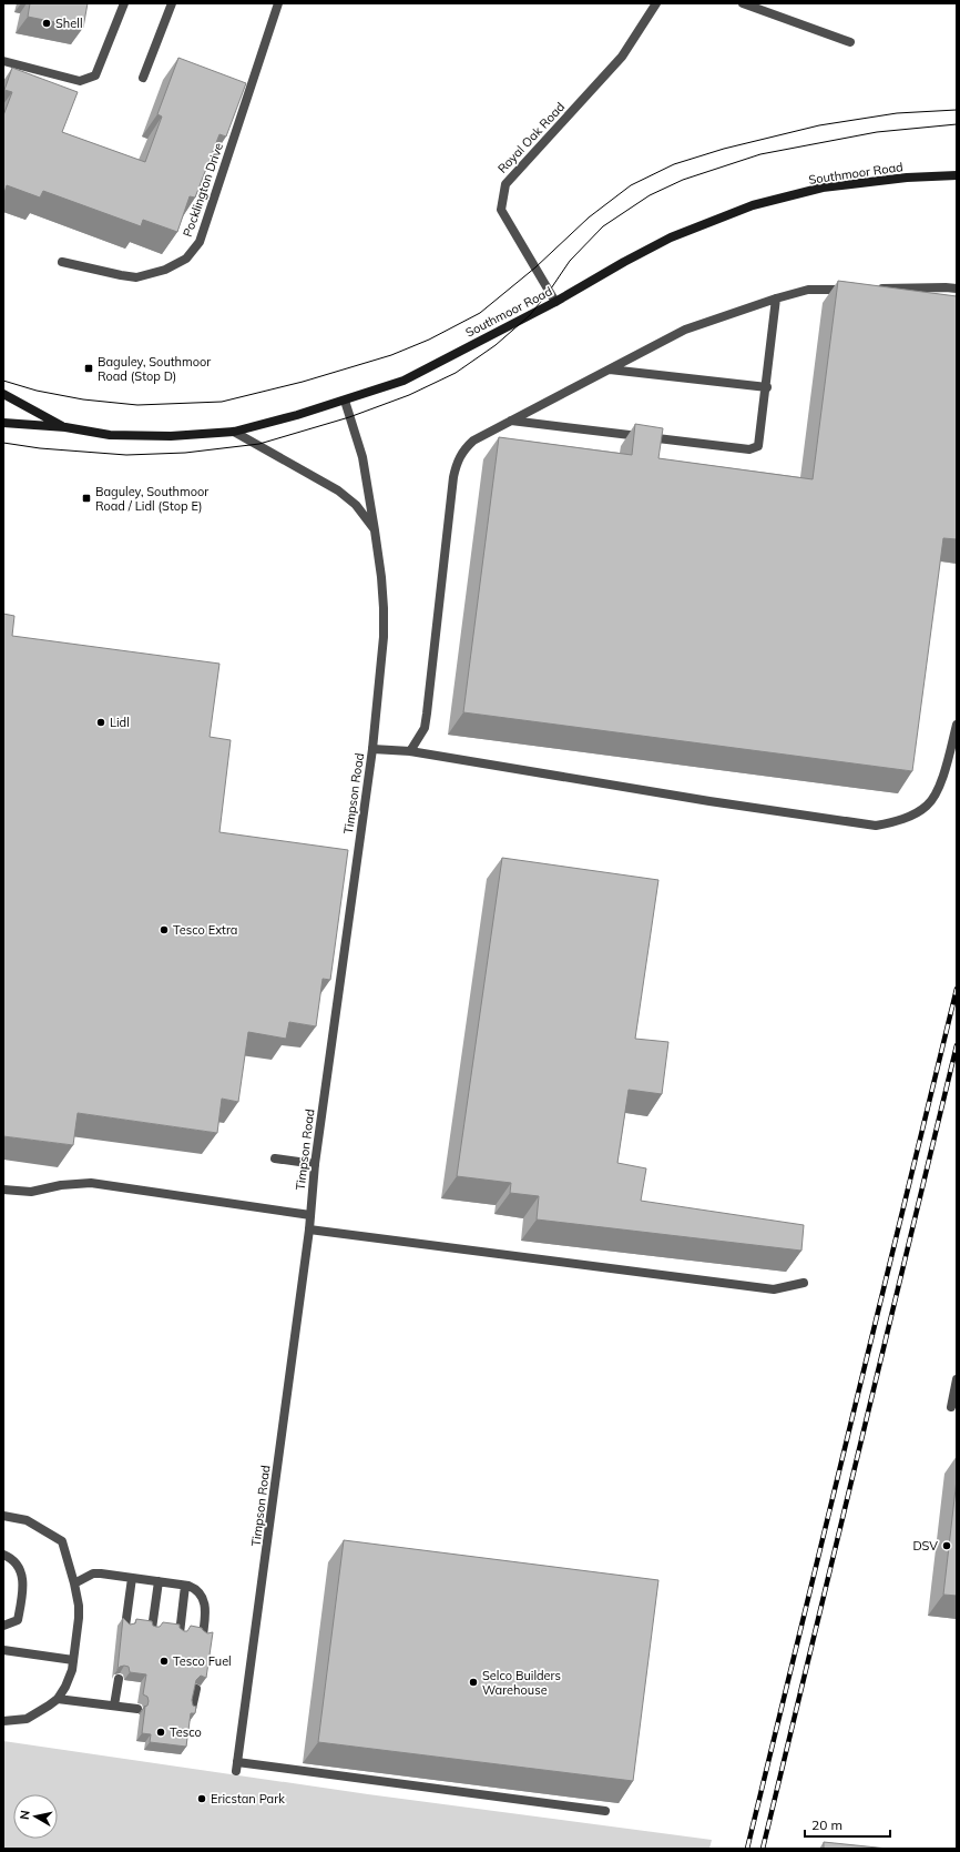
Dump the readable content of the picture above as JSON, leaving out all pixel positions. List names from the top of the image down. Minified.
{"streets":{"street":["Royal Oak Road","Southmoor Road","Pocklington Drive","Timpson Road"]},"crossings":[["Royal Oak Road","Southmoor Road"],["Southmoor Road","Timpson Road"]],"places":{"other":["Shell","Lidl","Tesco Extra","DSV","Tesco Fuel","Selco Builders Warehouse","Tesco","Ericstan Park"],"transit":["Baguley, Southmoor Road (Stop D)","Baguley, Southmoor Road / Lidl (Stop E)"]},"scale_bar":"20 m","north":"left"}
